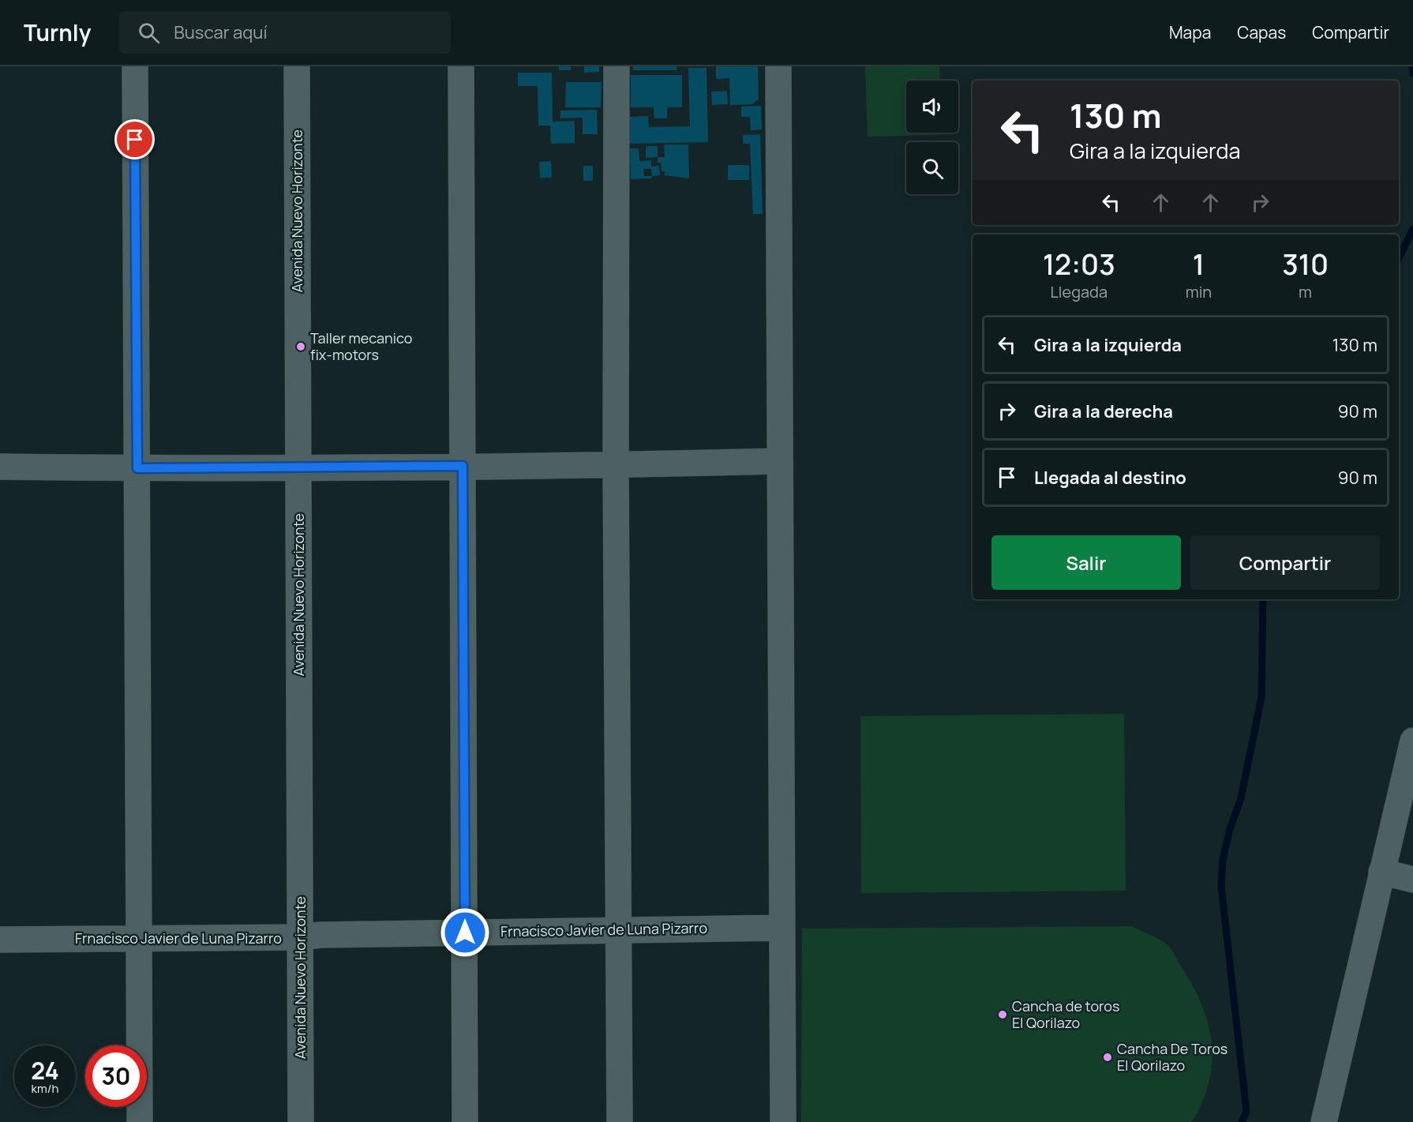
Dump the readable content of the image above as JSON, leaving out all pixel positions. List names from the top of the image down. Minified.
{"streets":{"street":["Avenida Nuevo Horizonte","Frnacisco Javier de Luna Pizarro"]},"crossings":[["Avenida Nuevo Horizonte","Frnacisco Javier de Luna Pizarro"]],"places":["Taller mecanico fix-motors","Cancha de toros El Qorilazo","Cancha De Toros El Qorilazo"],"page":{"header":"Turnly","search":"Buscar aquí","nav":["Mapa","Capas","Compartir"],"turn":["130 m","Gira a la izquierda"],"eta":["12:03","Llegada","1","min","310","m"],"list":[{"name":"Gira a la izquierda","value":"130 m"},{"name":"Gira a la derecha","value":"90 m"},{"name":"Llegada al destino","value":"90 m"}],"buttons":["Salir","Compartir"],"speed":"24 km/h","limit":"30"}}
